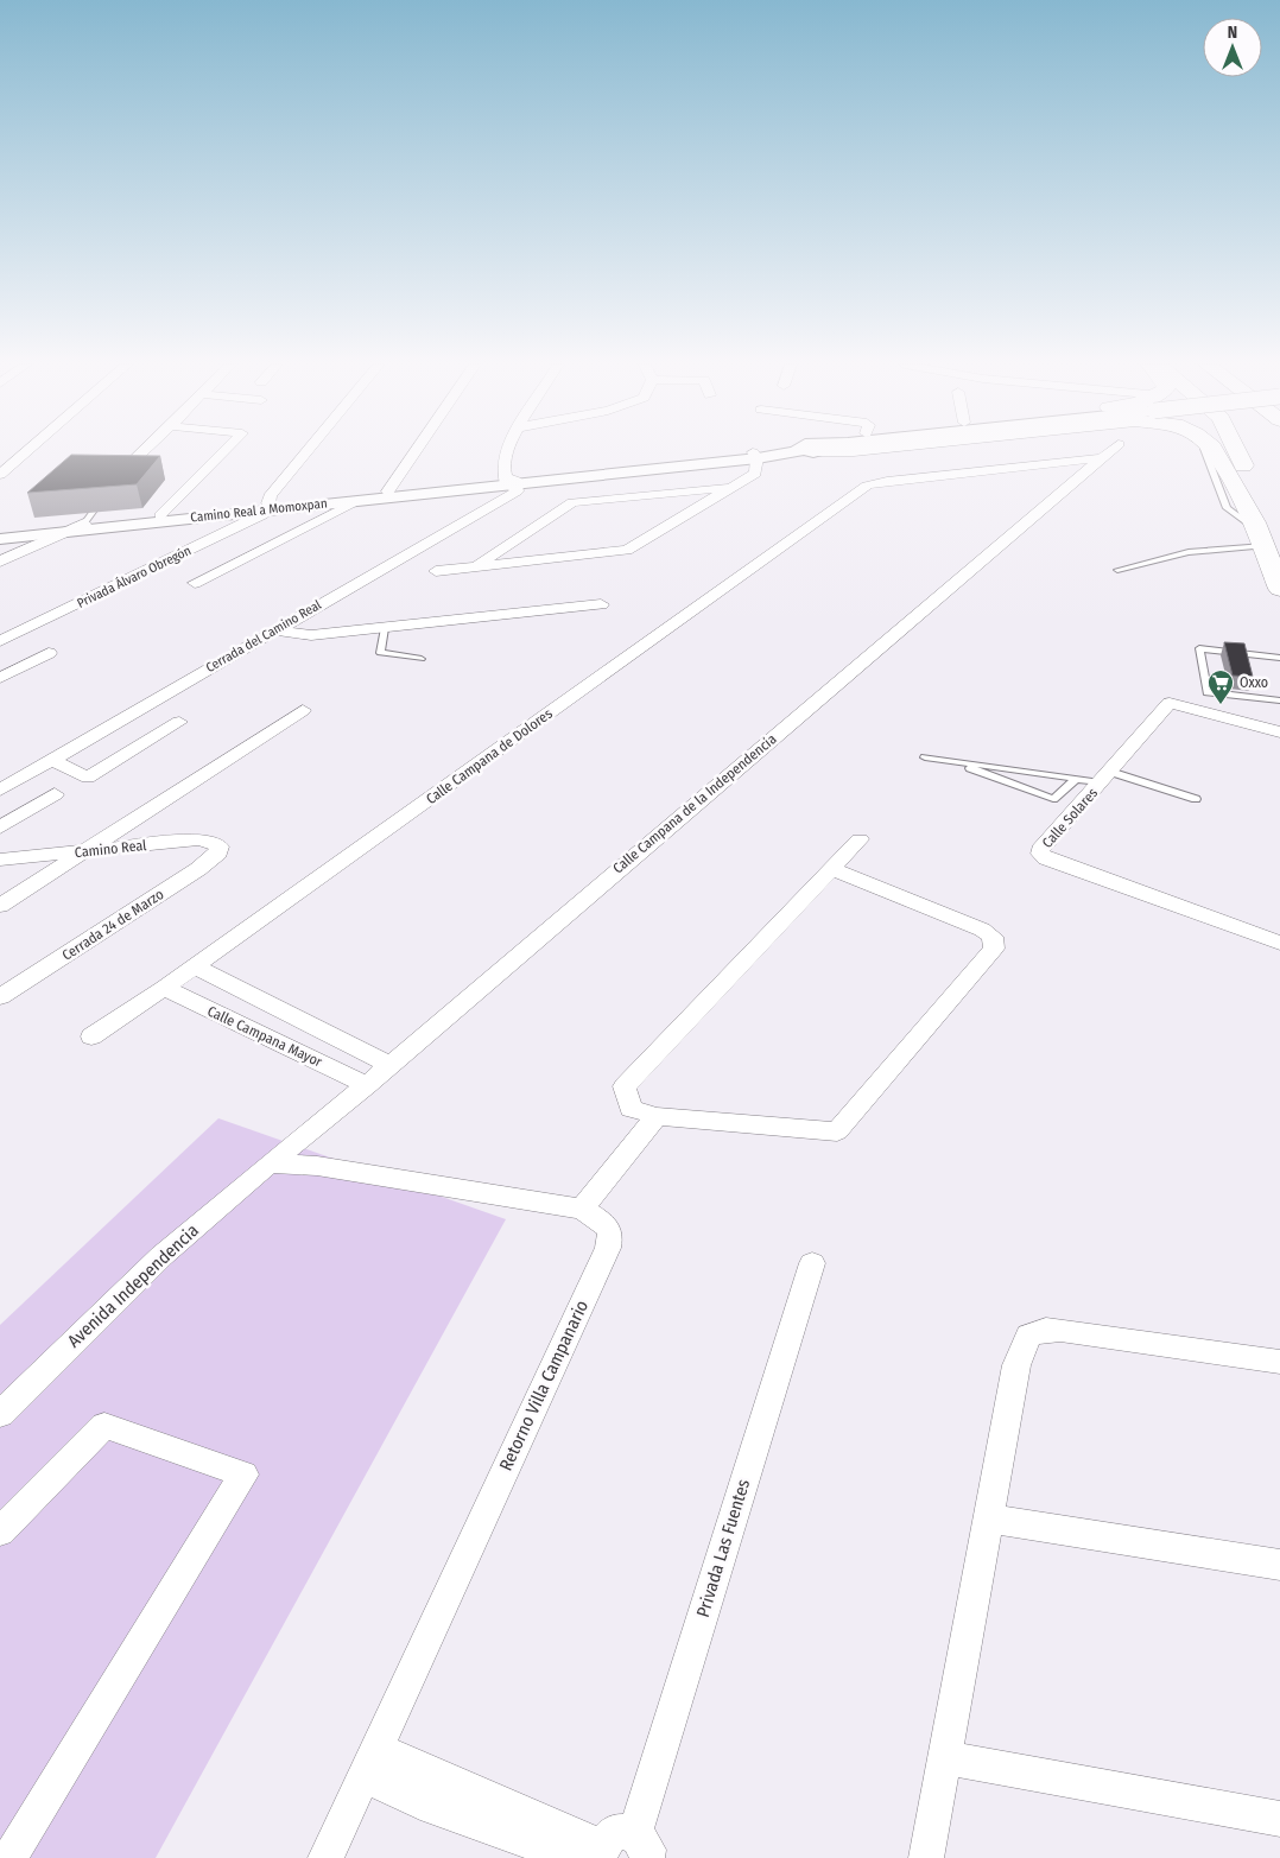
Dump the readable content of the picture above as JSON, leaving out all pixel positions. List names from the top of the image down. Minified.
{"streets":{"street":["Camino Real a Momoxpan","Privada Álvaro Obregón","Cerrada del Camino Real","Calle Campana de Dolores","Calle Campana de la Independencia","Calle Solares","Camino Real","Cerrada 24 de Marzo","Calle Campana Mayor","Avenida Independencia","Retorno Villa Campanario","Privada Las Fuentes"]},"crossings":[["Camino Real a Momoxpan","Privada Álvaro Obregón"],["Camino Real a Momoxpan","Cerrada del Camino Real"],["Calle Campana de Dolores","Calle Campana de la Independencia"],["Calle Campana de Dolores","Calle Campana Mayor"],["Calle Campana de la Independencia","Calle Campana Mayor"],["Calle Campana de la Independencia","Avenida Independencia"],["Calle Campana de la Independencia","Retorno Villa Campanario"],["Camino Real","Cerrada 24 de Marzo"],["Avenida Independencia","Retorno Villa Campanario"]],"places":{"supermarket":["Oxxo"]},"north":"top"}
